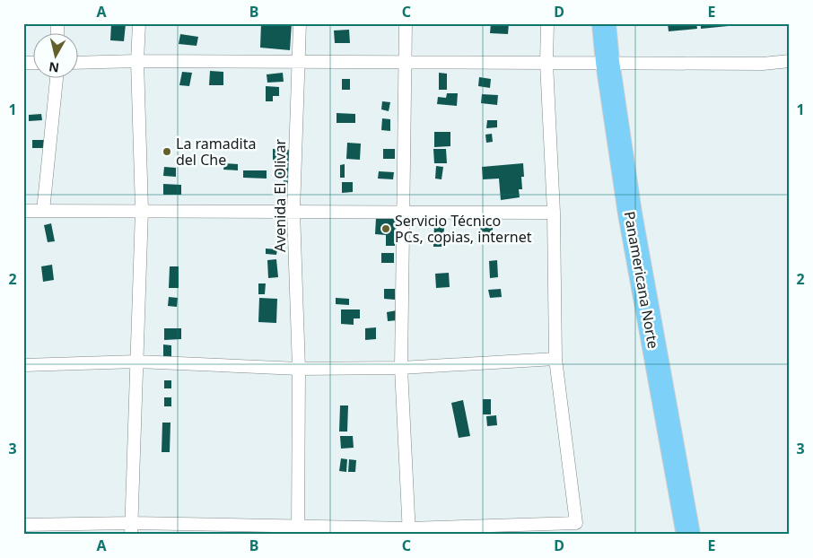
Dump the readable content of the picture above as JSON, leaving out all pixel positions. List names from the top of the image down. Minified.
{"streets":{"highway":["Panamericana Norte"],"street":["Avenida El Olivar"]},"places":["La ramadita del Che","Servicio Técnico PCs, copias, internet"],"north":"bottom","grid":{"columns":["A","B","C","D","E"],"rows":["1","2","3"]}}
